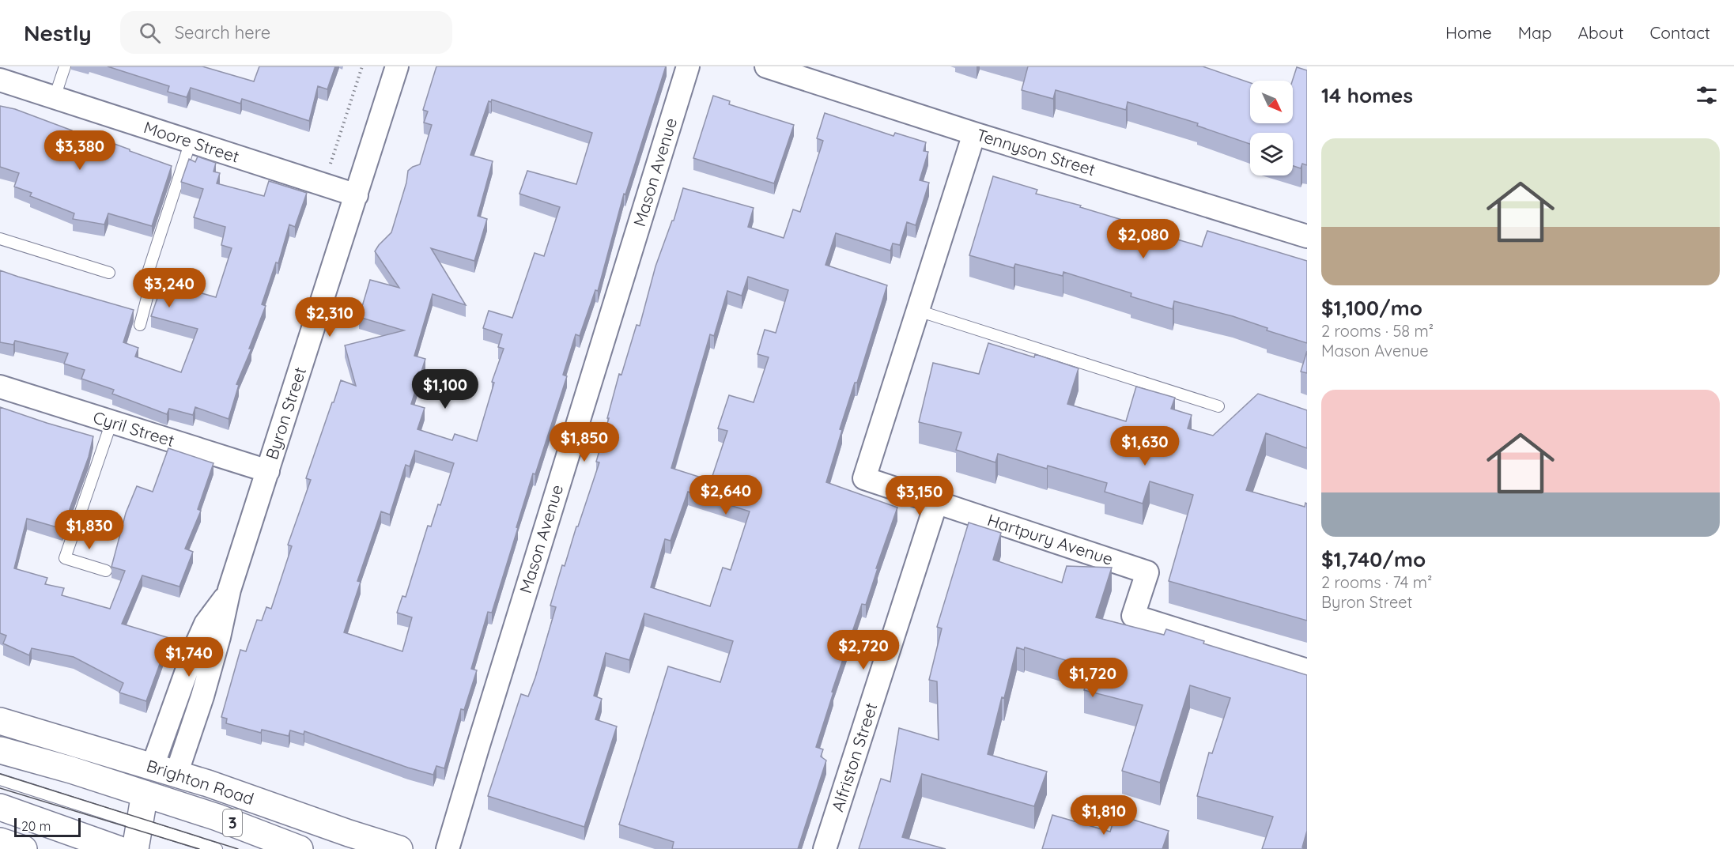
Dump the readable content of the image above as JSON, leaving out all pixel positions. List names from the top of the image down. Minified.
{"streets":{"main road":["Byron Street","Brighton Road","3"],"street":["Moore Street","Tennyson Street","Mason Avenue","Cyril Street","Hartpury Avenue","Alfriston Street"]},"crossings":[["Moore Street","Byron Street"],["Tennyson Street","Hartpury Avenue"],["Byron Street","Cyril Street"],["Byron Street","Brighton Road"],["Hartpury Avenue","Alfriston Street"]],"scale_bar":"20 m","north":"bottom right","page":{"header":"Nestly","search":"Search here","nav":["Home","Map","About","Contact"],"heading":"14 homes","list":[{"name":"$1,100/mo","note":"2 rooms · 58 m² · Mason Avenue"},{"name":"$1,740/mo","note":"2 rooms · 74 m² · Byron Street"}],"price":["$3,380","$2,080","$3,240","$2,310","$1,100","$1,850","$1,630","$2,640","$3,150","$1,830","$2,720","$1,740","$1,720","$1,810"],"scale":"20 m"}}
